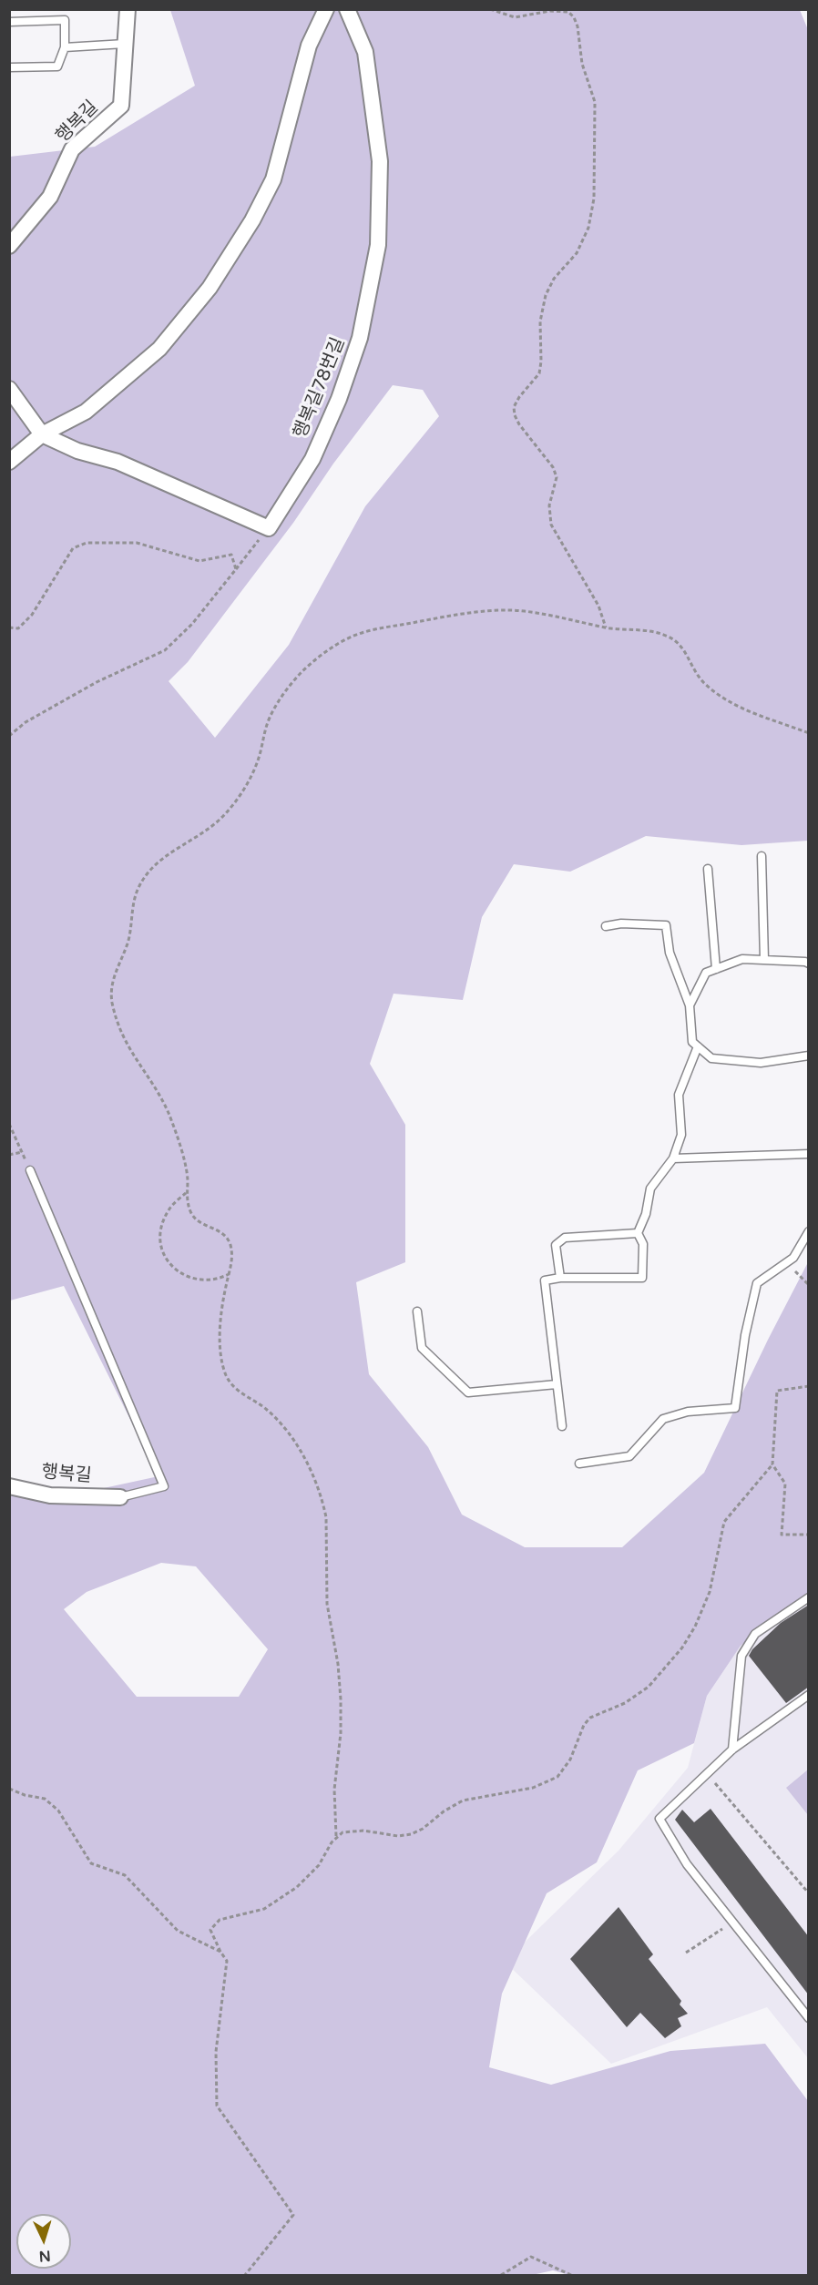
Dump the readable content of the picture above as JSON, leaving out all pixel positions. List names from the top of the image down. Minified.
{"streets":{"street":["행복길","행복길78번길"]},"north":"bottom"}
